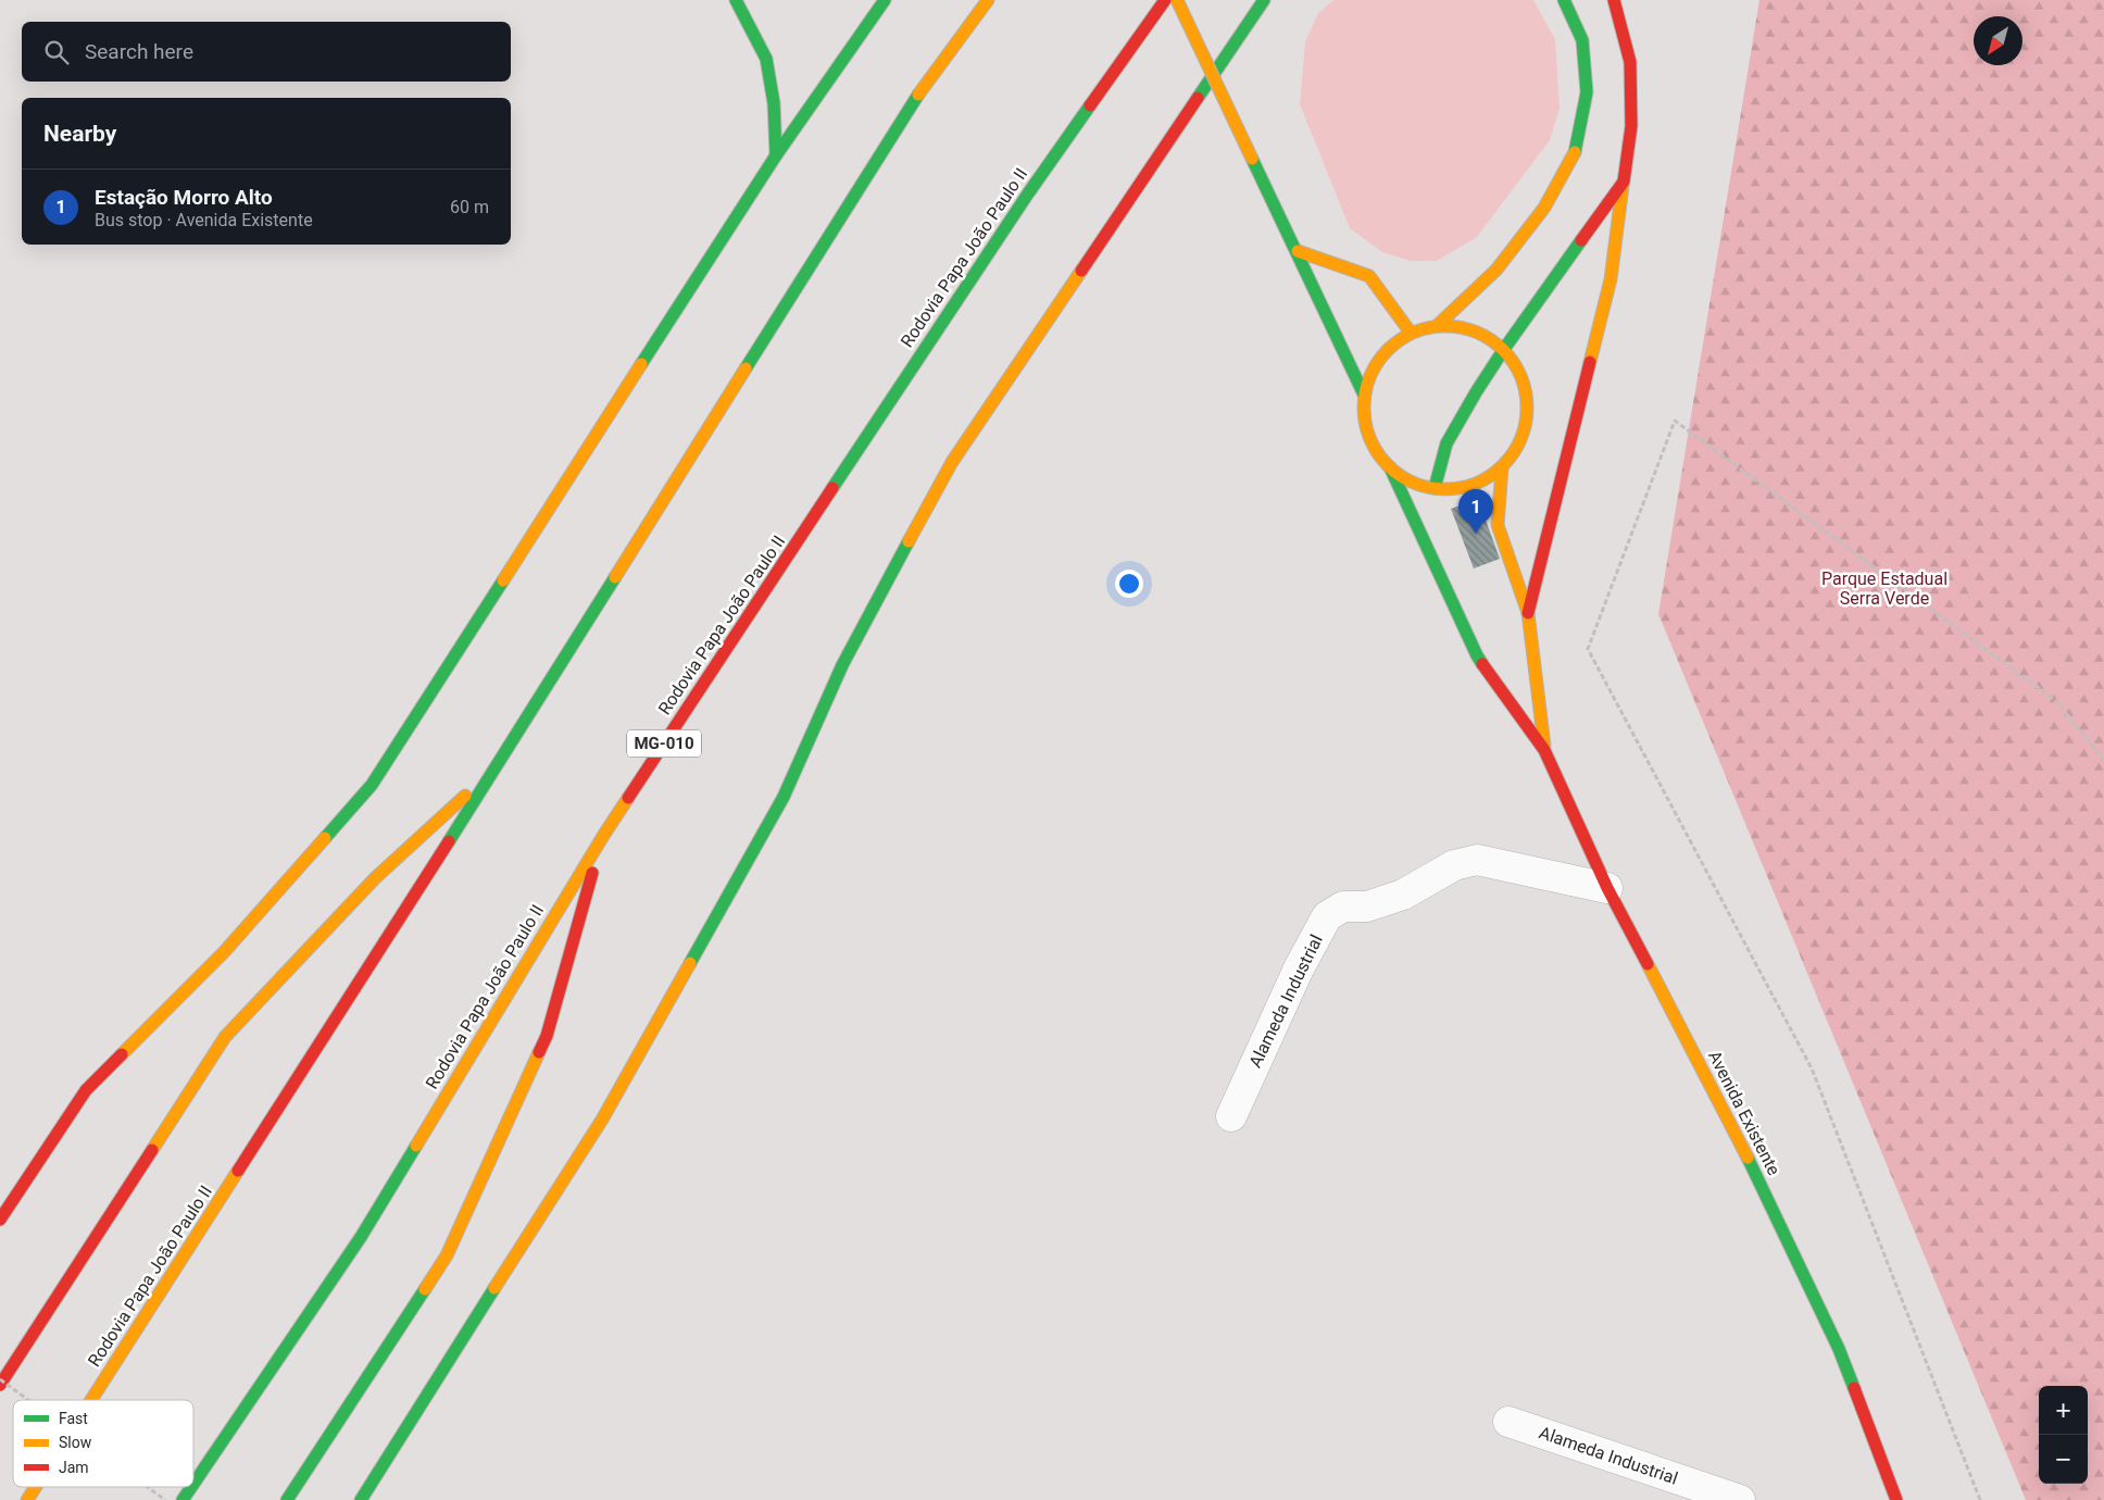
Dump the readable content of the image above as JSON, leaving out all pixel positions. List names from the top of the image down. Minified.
{"streets":{"main road":["Rodovia Papa João Paulo II","MG-010","Avenida Existente"],"street":["Alameda Industrial"]},"crossings":[["Alameda Industrial","Avenida Existente"]],"parks":["Parque Estadual Serra Verde"],"legend":["Fast","Slow","Jam"],"north":"bottom left","page":{"search":"Search here","heading":"Nearby","list":[{"mark":"1","name":"Estação Morro Alto","note":"Bus stop · Avenida Existente","value":"60 m"}],"pins":"1","map_buttons":["+","−"]}}
